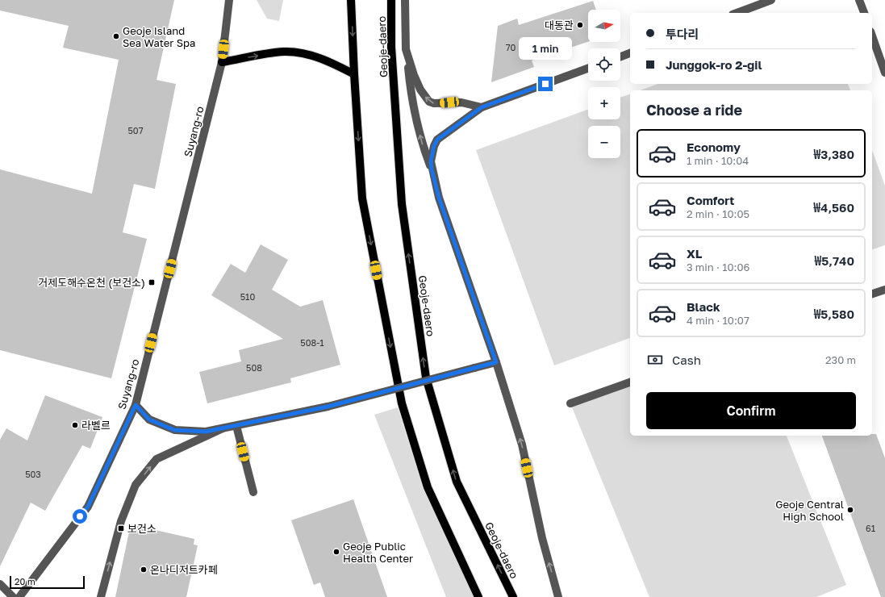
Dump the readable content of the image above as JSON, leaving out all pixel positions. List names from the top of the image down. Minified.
{"streets":{"main road":["Geoje-daero"],"street":["Suyang-ro"]},"places":{"other":["대동관","Geoje Island Sea Water Spa","라벨르","Geoje Central High School","Geoje Public Health Center","온나디저트카페"],"transit":["거제도해수온천 (보건소)","보건소"]},"house_numbers":["70","507","510","508-1","508","503","61"],"scale_bar":"20 m","north":"right","page":{"map_buttons":["+","−"],"banner":["투다리","Junggok-ro 2-gil"],"bubble":"1 min","heading":"Choose a ride","list":[{"name":"Economy","note":"1 min · 10:04","value":"₩3,380"},{"name":"Comfort","note":"2 min · 10:05","value":"₩4,560"},{"name":"XL","note":"3 min · 10:06","value":"₩5,740"},{"name":"Black","note":"4 min · 10:07","value":"₩5,580"}],"pay":["Cash","230 m"],"buttons":"Confirm","scale":"20 m"}}
